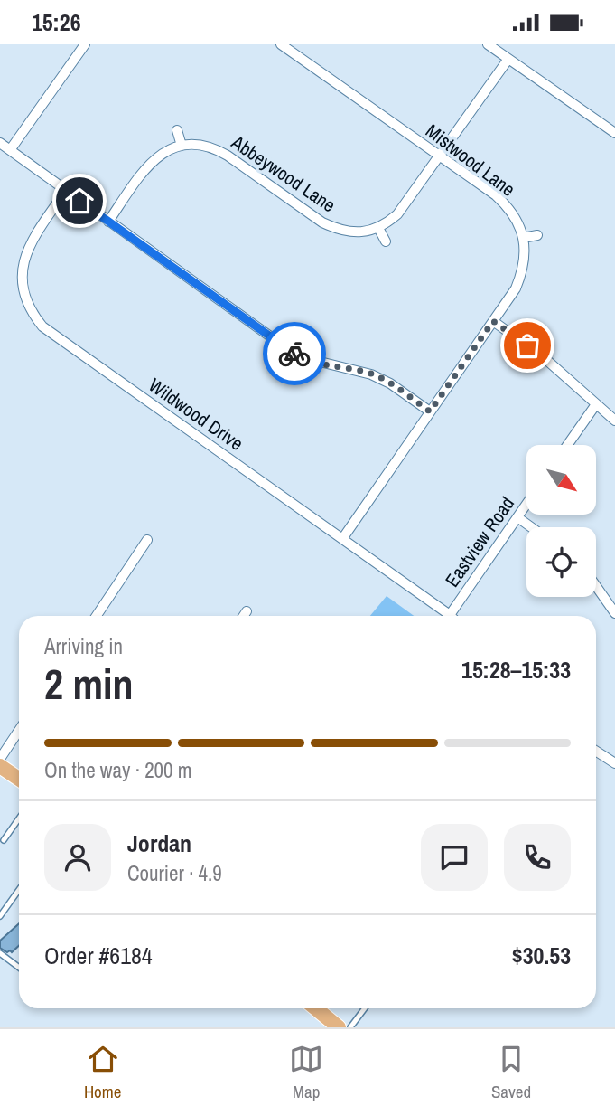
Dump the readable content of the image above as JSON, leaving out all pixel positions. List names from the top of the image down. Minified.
{"streets":{"street":["Mistwood Lane","Abbeywood Lane","Wildwood Drive","Eastview Road"]},"crossings":[["Mistwood Lane","Wildwood Drive"],["Wildwood Drive","Eastview Road"]],"north":"bottom right","page":{"status":"15:26","heading":["2 min","Arriving in","15:28–15:33"],"panel":["Jordan","Courier · 4.9","Order #6184","$30.53"],"bar":"On the way · 200 m","tabs":["Home","Map","Saved"]}}
